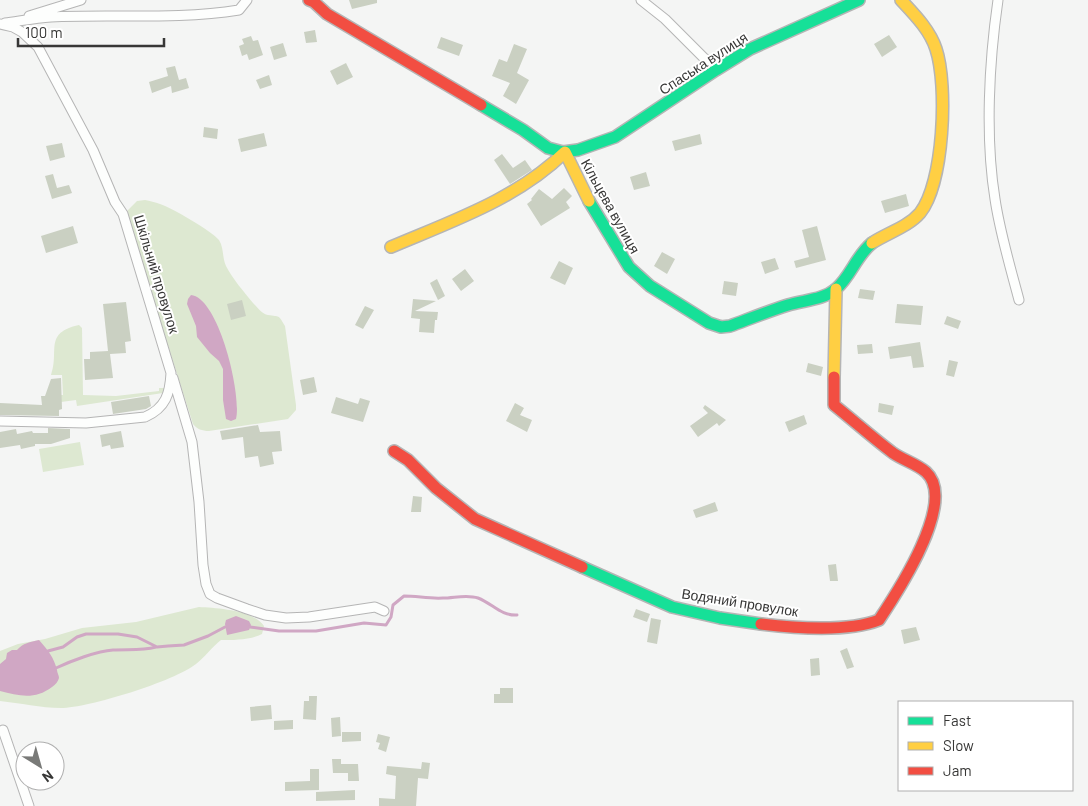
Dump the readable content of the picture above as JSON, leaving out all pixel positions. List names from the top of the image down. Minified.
{"streets":{"street":["Спаська вулиця","Кільцева вулиця","Шкільний провулок","Водяний провулок"]},"crossings":[["Спаська вулиця","Кільцева вулиця"],["Кільцева вулиця","Водяний провулок"]],"legend":["Fast","Slow","Jam"],"scale_bar":"100 m","north":"bottom right"}
